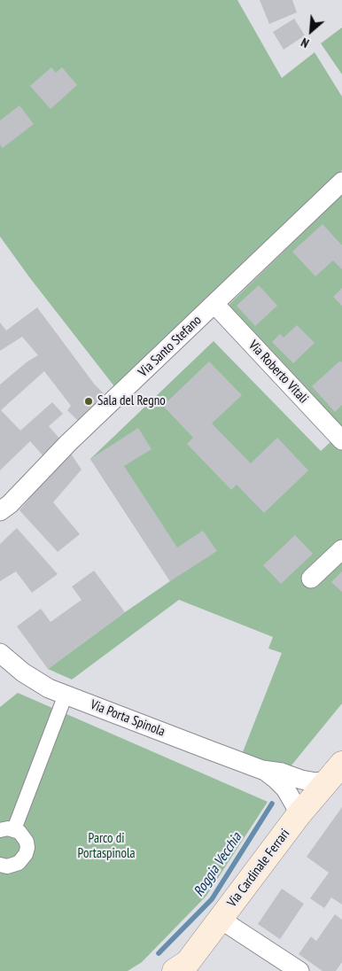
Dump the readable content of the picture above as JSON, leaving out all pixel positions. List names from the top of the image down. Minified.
{"streets":{"main road":["Via Cardinale Ferrari"],"street":["Via Santo Stefano","Via Roberto Vitali","Via Porta Spinola"]},"crossings":[["Via Santo Stefano","Via Roberto Vitali"],["Via Porta Spinola","Via Cardinale Ferrari"]],"water":["Roggia Vecchia"],"parks":["Parco di Portaspinola"],"places":["Sala del Regno"],"north":"bottom left"}
